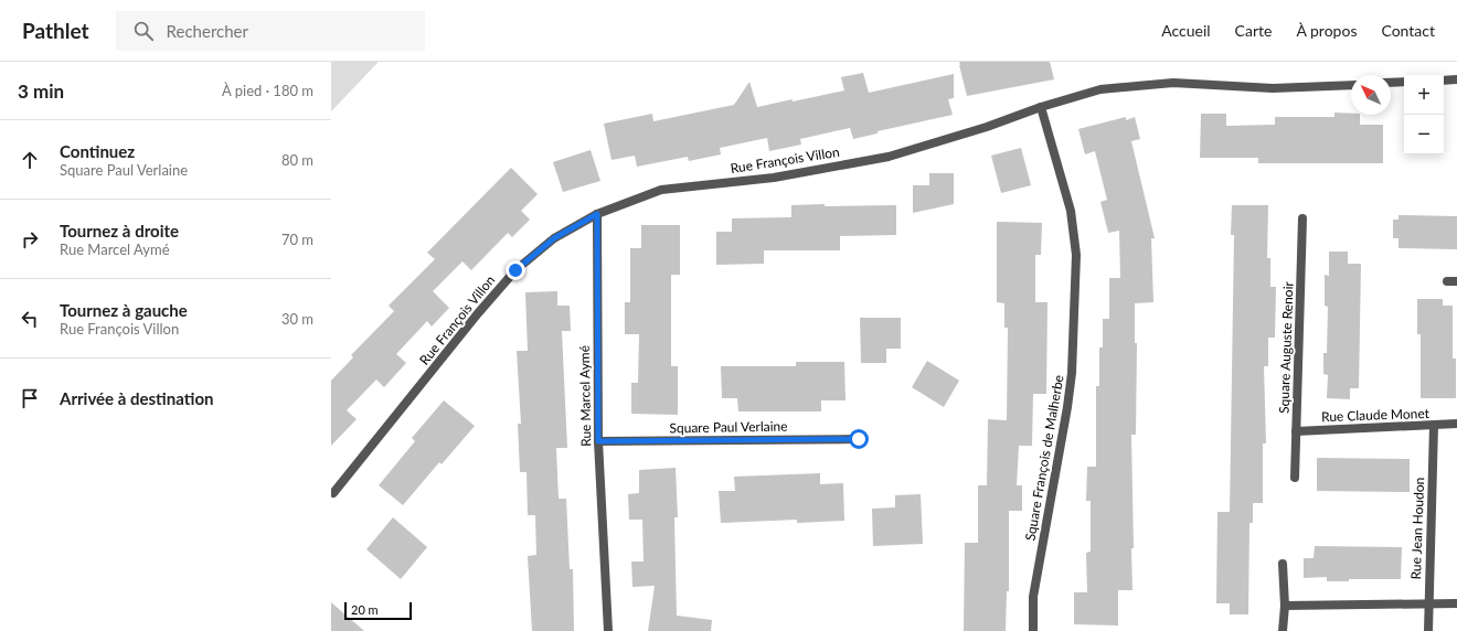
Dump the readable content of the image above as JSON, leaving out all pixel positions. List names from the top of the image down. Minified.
{"streets":{"street":["Rue François Villon","Square Auguste Renoir","Rue Marcel Aymé","Rue Claude Monet","Square Paul Verlaine","Square François de Malherbe","Rue Jean Houdon"]},"crossings":[["Rue François Villon","Rue Marcel Aymé"],["Rue François Villon","Square François de Malherbe"],["Square Auguste Renoir","Rue Claude Monet"],["Rue Marcel Aymé","Square Paul Verlaine"],["Rue Claude Monet","Rue Jean Houdon"]],"scale_bar":"20 m","north":"top left","page":{"header":"Pathlet","search":"Rechercher","nav":["Accueil","Carte","À propos","Contact"],"heading":["3 min","À pied · 180 m"],"map_buttons":["+","−"],"list":[["Continuez","Square Paul Verlaine","80 m"],["Tournez à droite","Rue Marcel Aymé","70 m"],["Tournez à gauche","Rue François Villon","30 m"],"Arrivée à destination"],"scale":"20 m"}}
